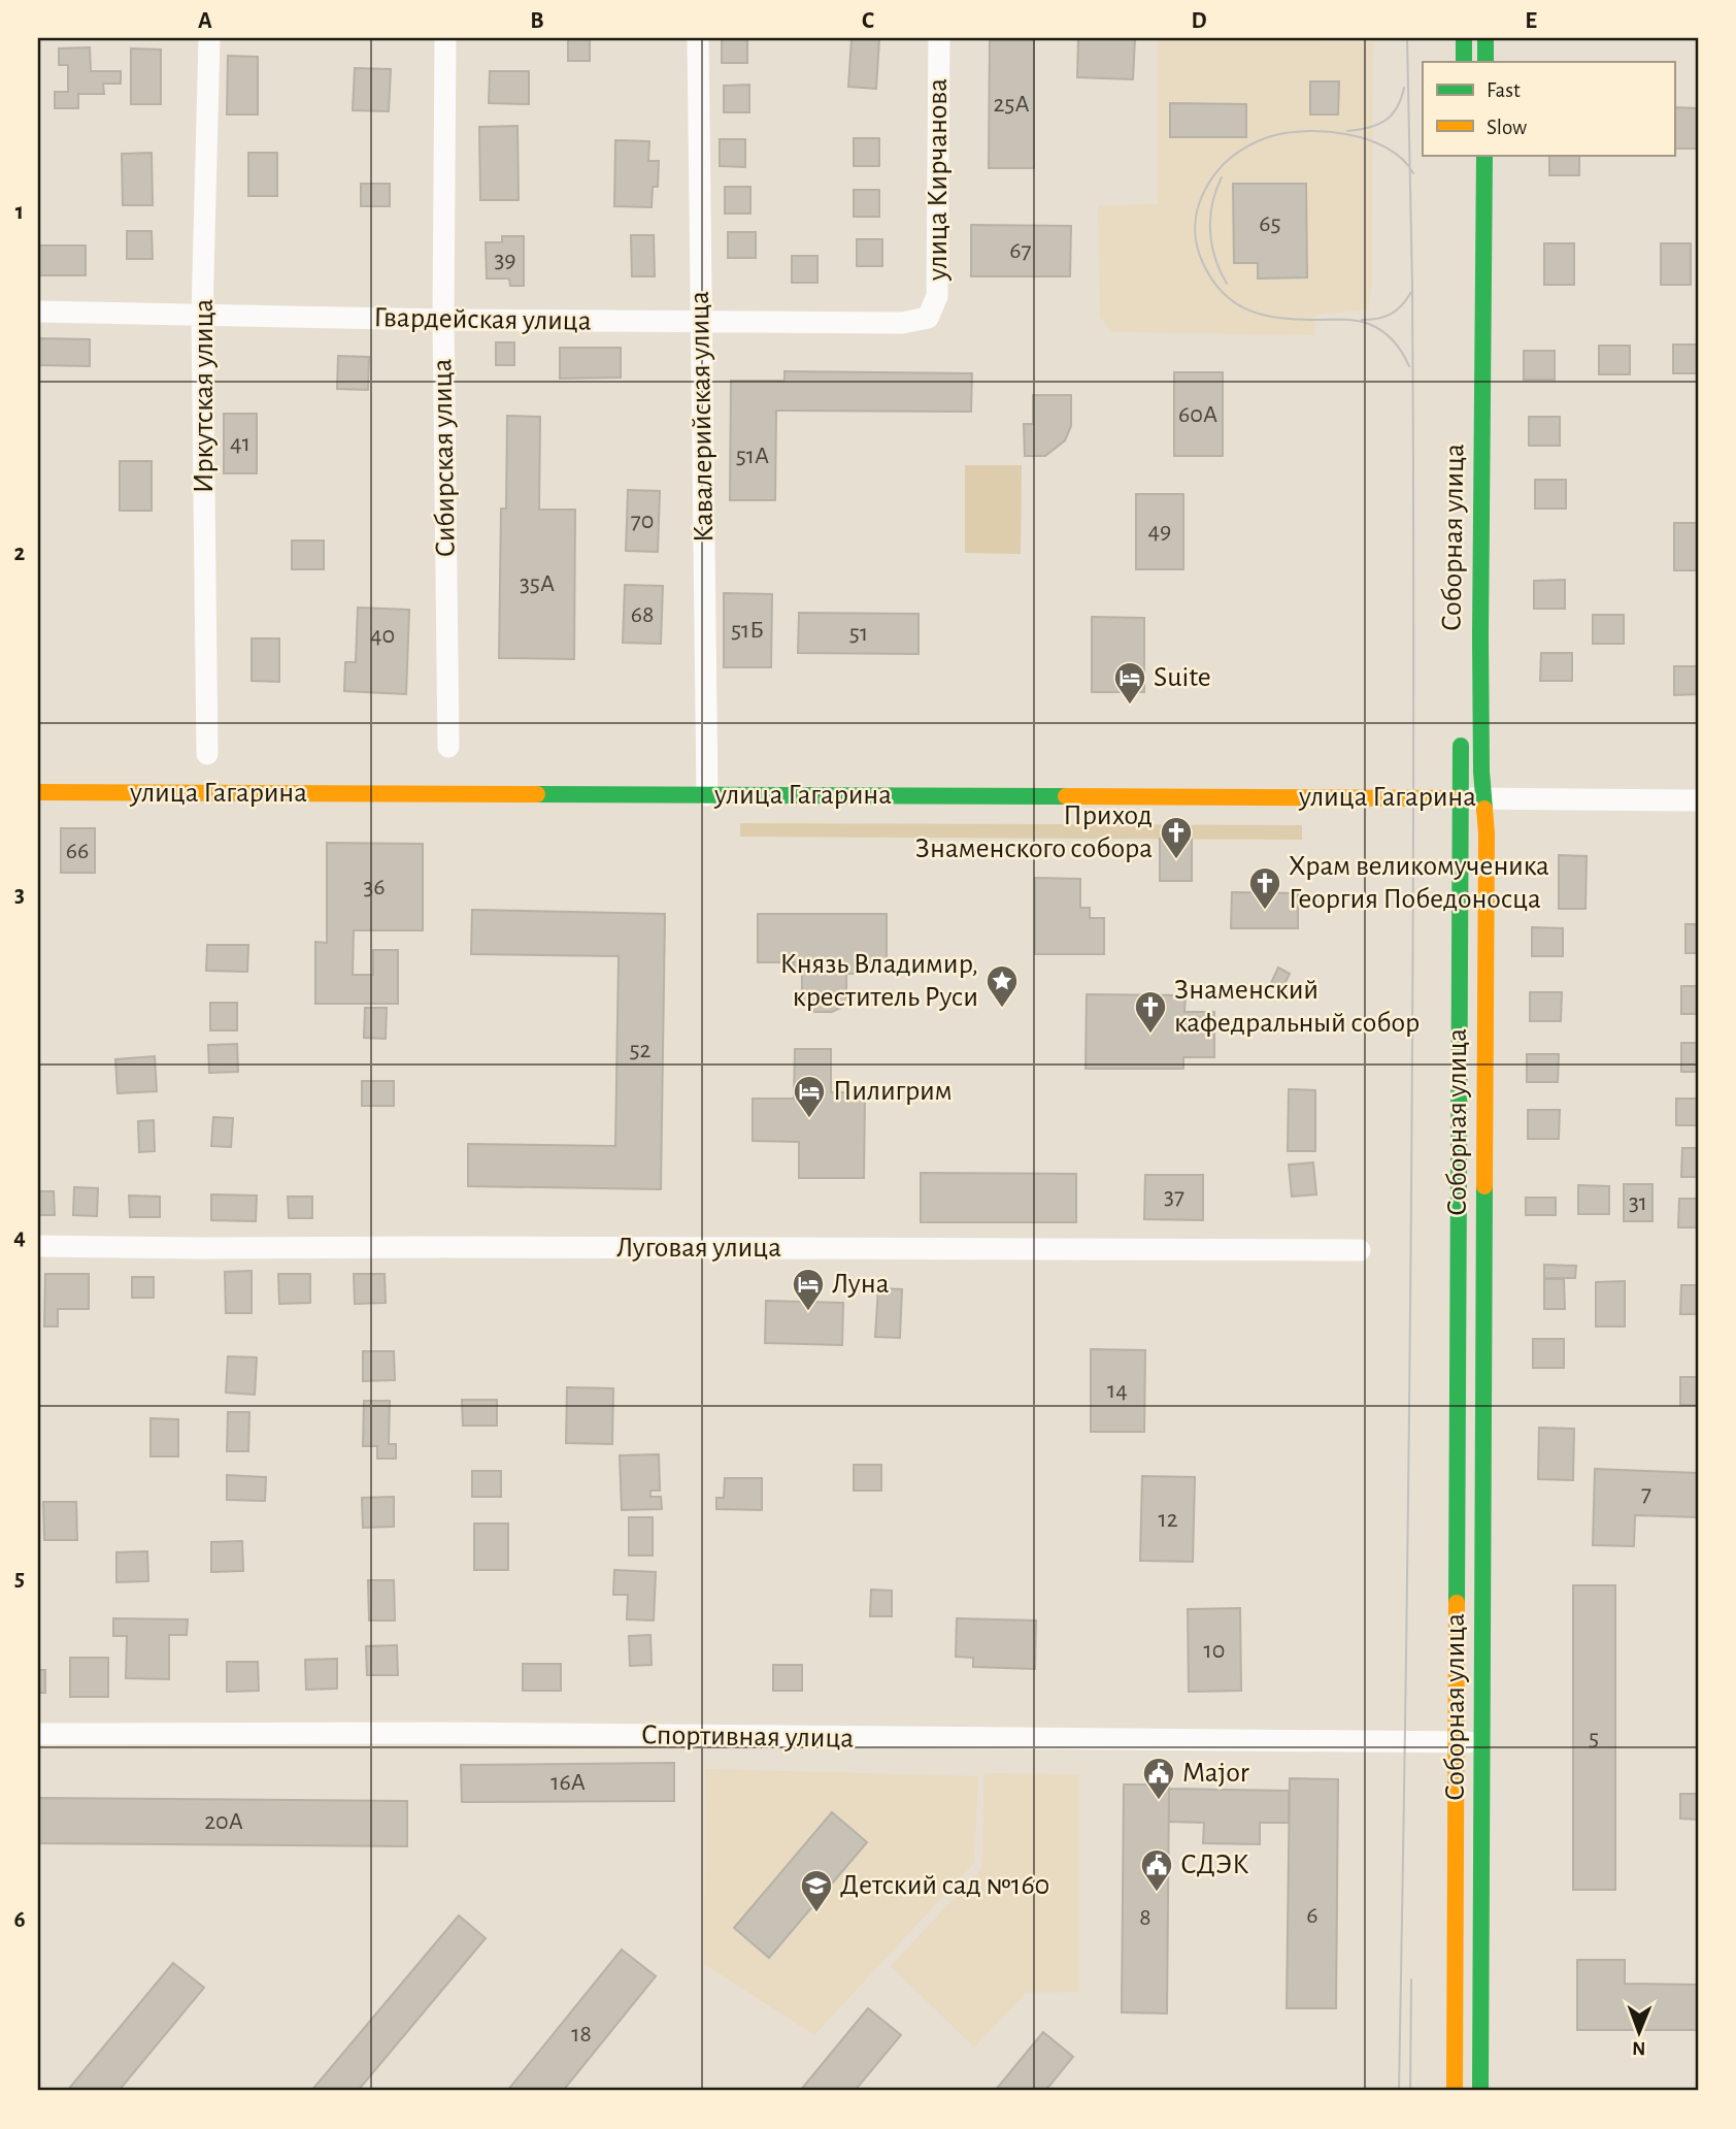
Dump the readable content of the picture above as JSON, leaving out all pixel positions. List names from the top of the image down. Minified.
{"streets":{"main road":["Соборная улица","улица Гагарина"],"street":["улица Кирчанова","Гвардейская улица","Иркутская улица","Кавалерийская улица","Сибирская улица","Луговая улица","Спортивная улица"]},"crossings":[["улица Кирчанова","Гвардейская улица"],["Гвардейская улица","Иркутская улица"],["Гвардейская улица","Кавалерийская улица"],["Гвардейская улица","Сибирская улица"],["Кавалерийская улица","улица Гагарина"],["Соборная улица","улица Гагарина"],["Соборная улица","Спортивная улица"]],"places":{"hotel":["Suite","Пилигрим","Луна"],"church":["Приход Знаменского собора","Храм великомученика Георгия Победоносца","Знаменский кафедральный собор"],"place":["Князь Владимир, креститель Руси"],"public building":["Major","СДЭК"],"school or university":["Детский сад №160"]},"house_numbers":["25А","65","67","39","60А","41","51А","70","49","35А","68","51Б","51","40","66","36","52","37","31","14","7","12","10","5","16А","20А","6","8","18"],"legend":["Fast","Slow"],"north":"bottom","grid":{"columns":["A","B","C","D","E"],"rows":["1","2","3","4","5","6"]}}
